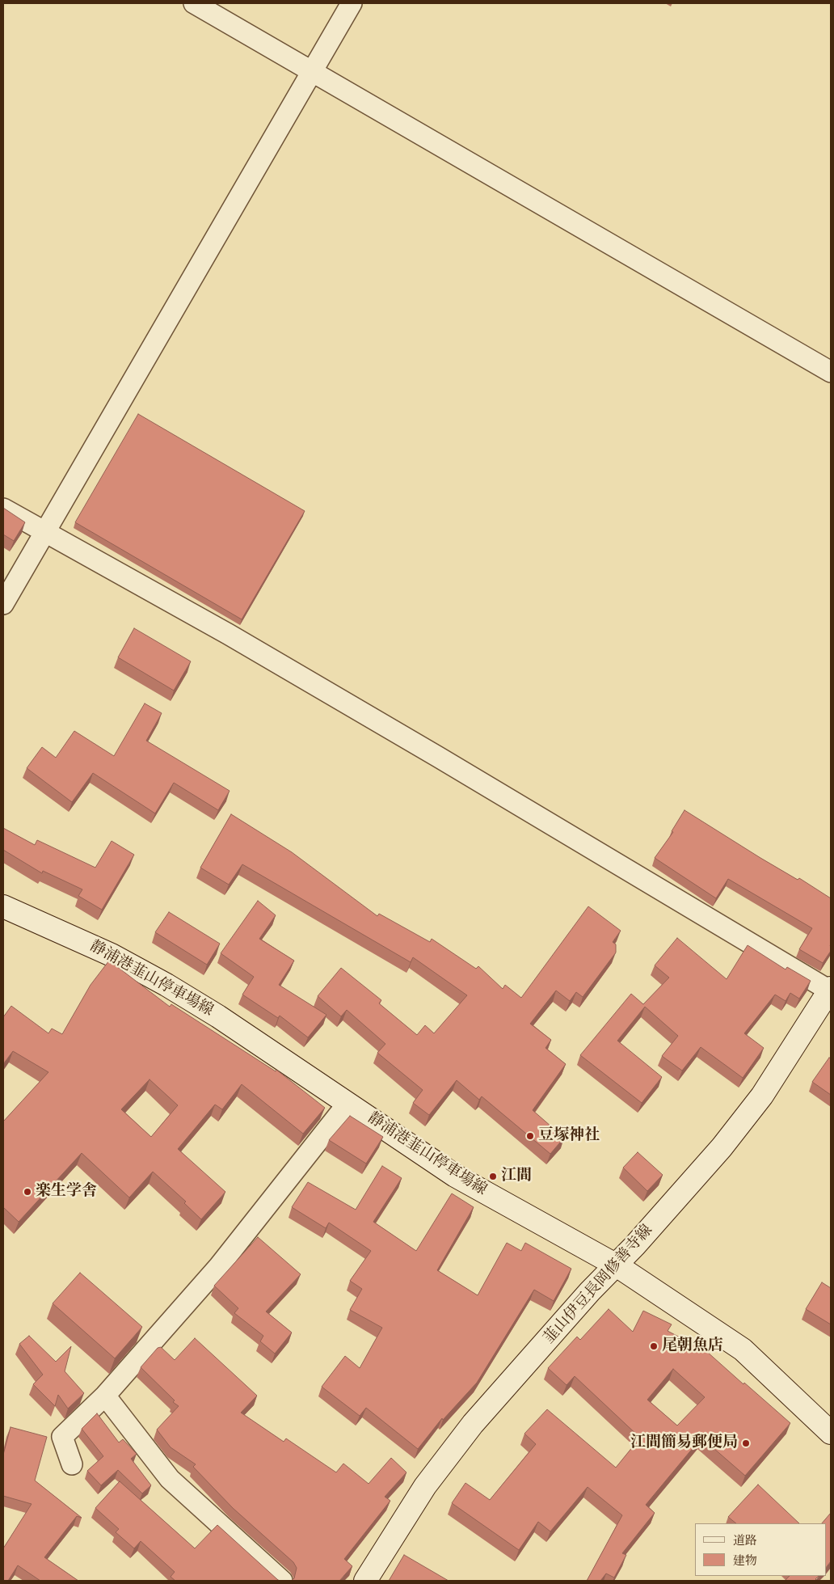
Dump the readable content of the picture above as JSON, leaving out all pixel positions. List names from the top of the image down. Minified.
{"streets":{"main road":["静浦港韮山停車場線","韮山伊豆長岡修善寺線"]},"crossings":[["静浦港韮山停車場線","韮山伊豆長岡修善寺線"]],"places":["豆塚神社","江間","楽生学舎","尾朝魚店","江間簡易郵便局"],"legend":["道路","建物"]}
